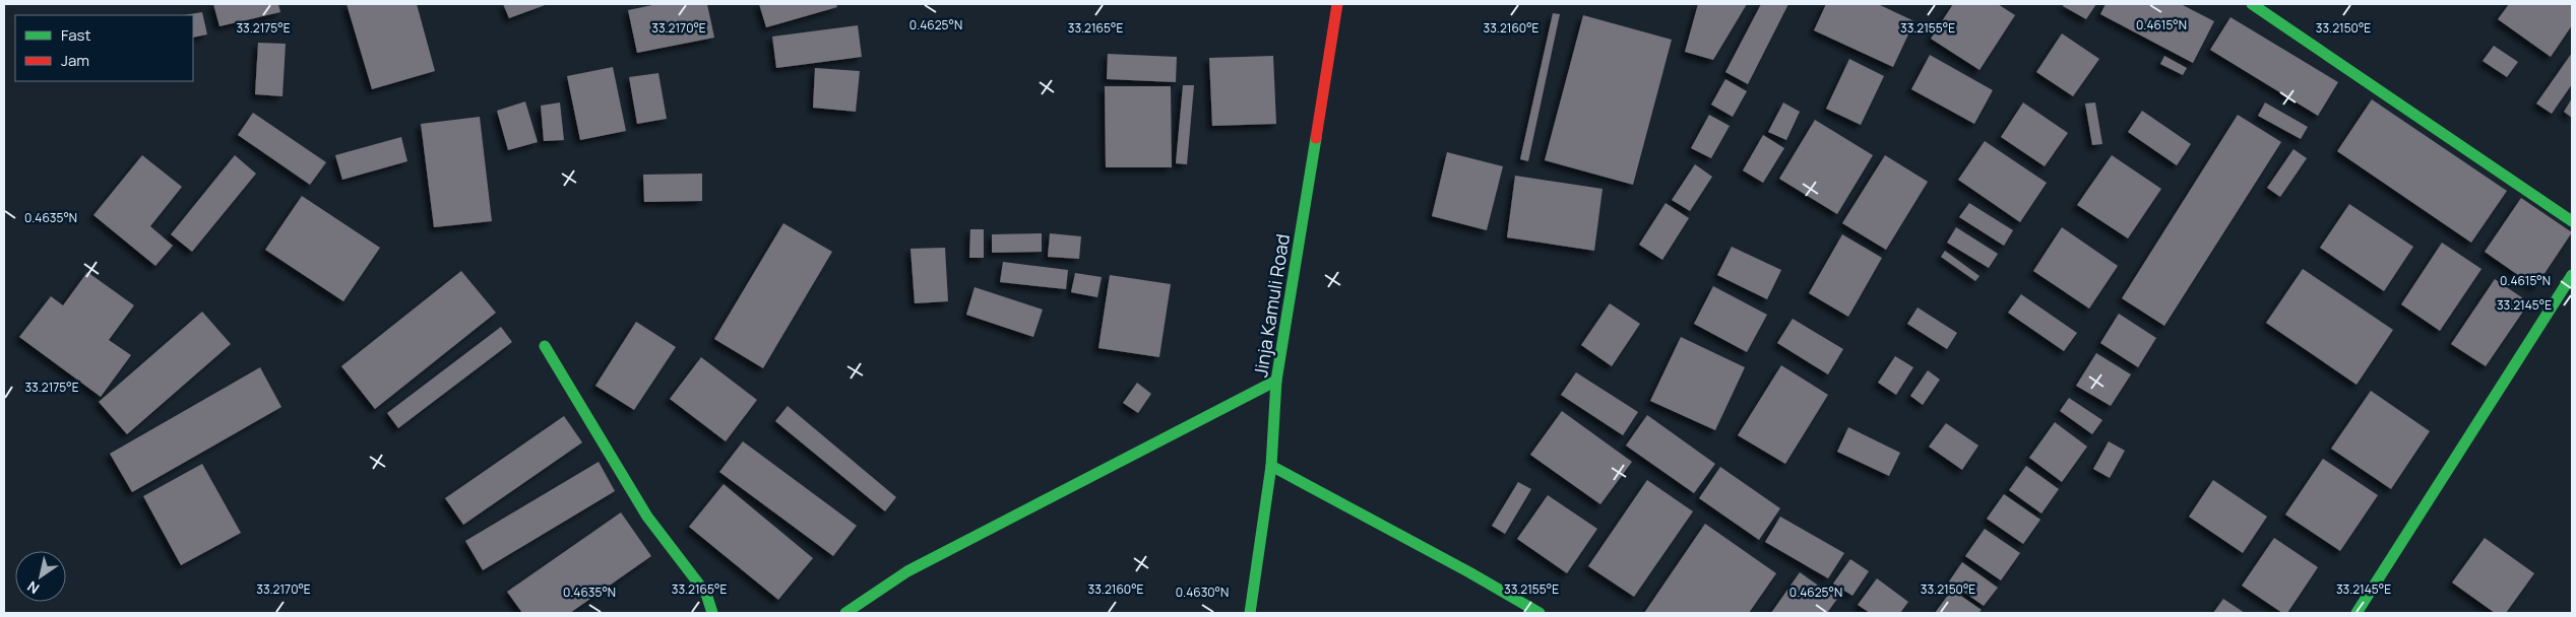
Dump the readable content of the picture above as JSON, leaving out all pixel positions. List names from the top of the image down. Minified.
{"streets":{"street":["Jinja Kamuli Road"]},"legend":["Fast","Jam"],"north":"bottom left","coordinates":["0.4625°N","0.4615°N","33.2175°E","33.2170°E","33.2165°E","33.2160°E","33.2155°E","33.2150°E","0.4635°N","33.2145°E","0.4630°N"]}
